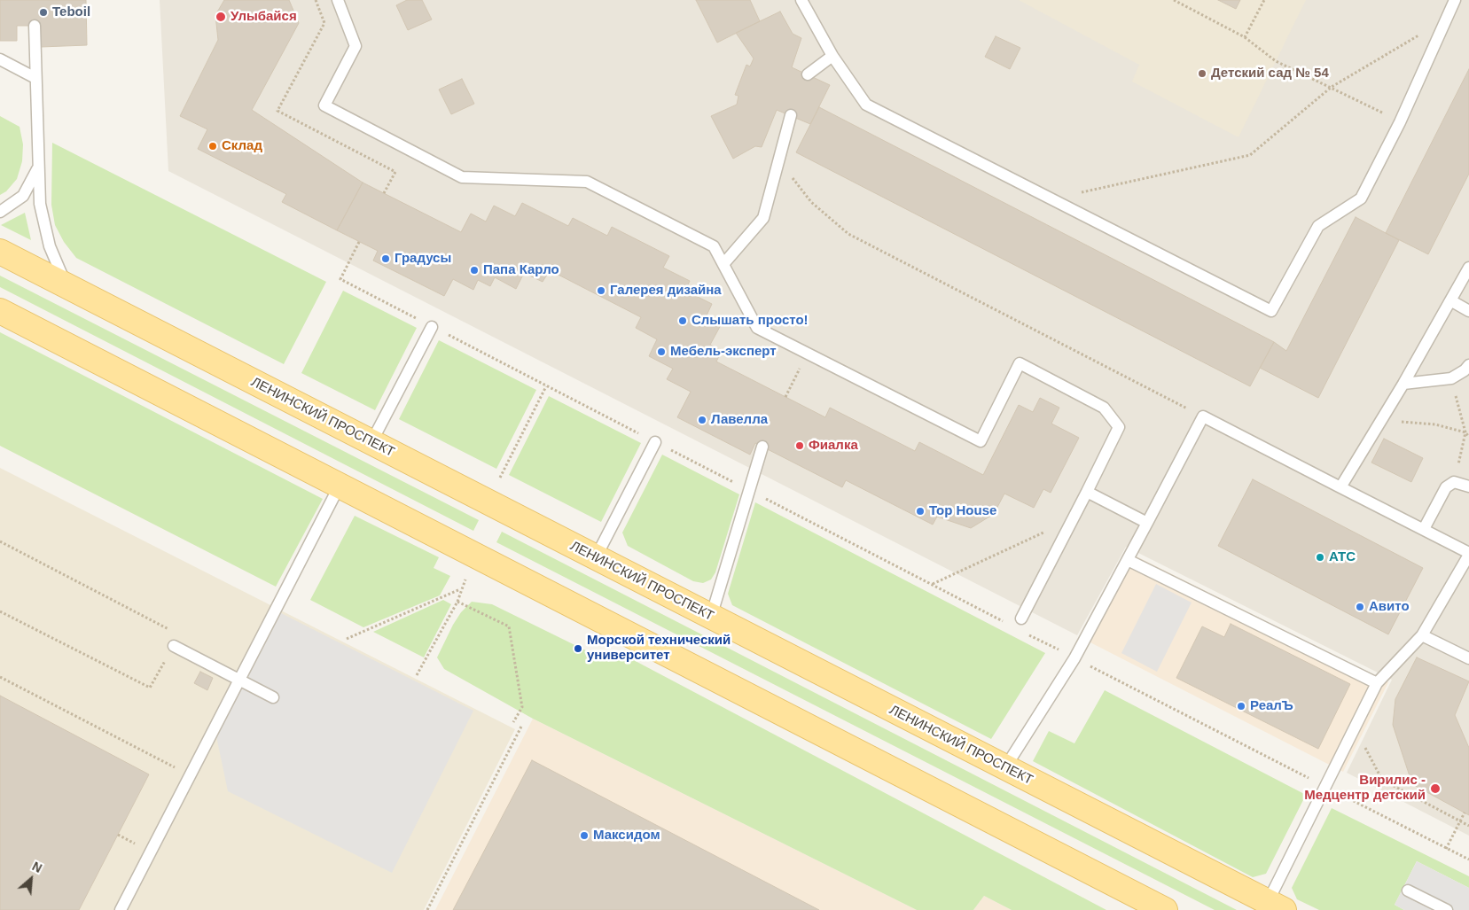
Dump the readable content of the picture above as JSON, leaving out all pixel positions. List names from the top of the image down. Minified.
{"streets":{"main road":["ЛЕНИНСКИЙ ПРОСПЕКТ"]},"places":["Teboil","Улыбайся","Детский сад № 54","Склад","Градусы","Папа Карло","Галерея дизайна","Слышать просто!","Мебель-эксперт","Лавелла","Фиалка","Top House","АТС","Авито","Морской технический университет","РеалЪ","Вирилис - Медцентр детский","Максидом"],"north":"top right"}
